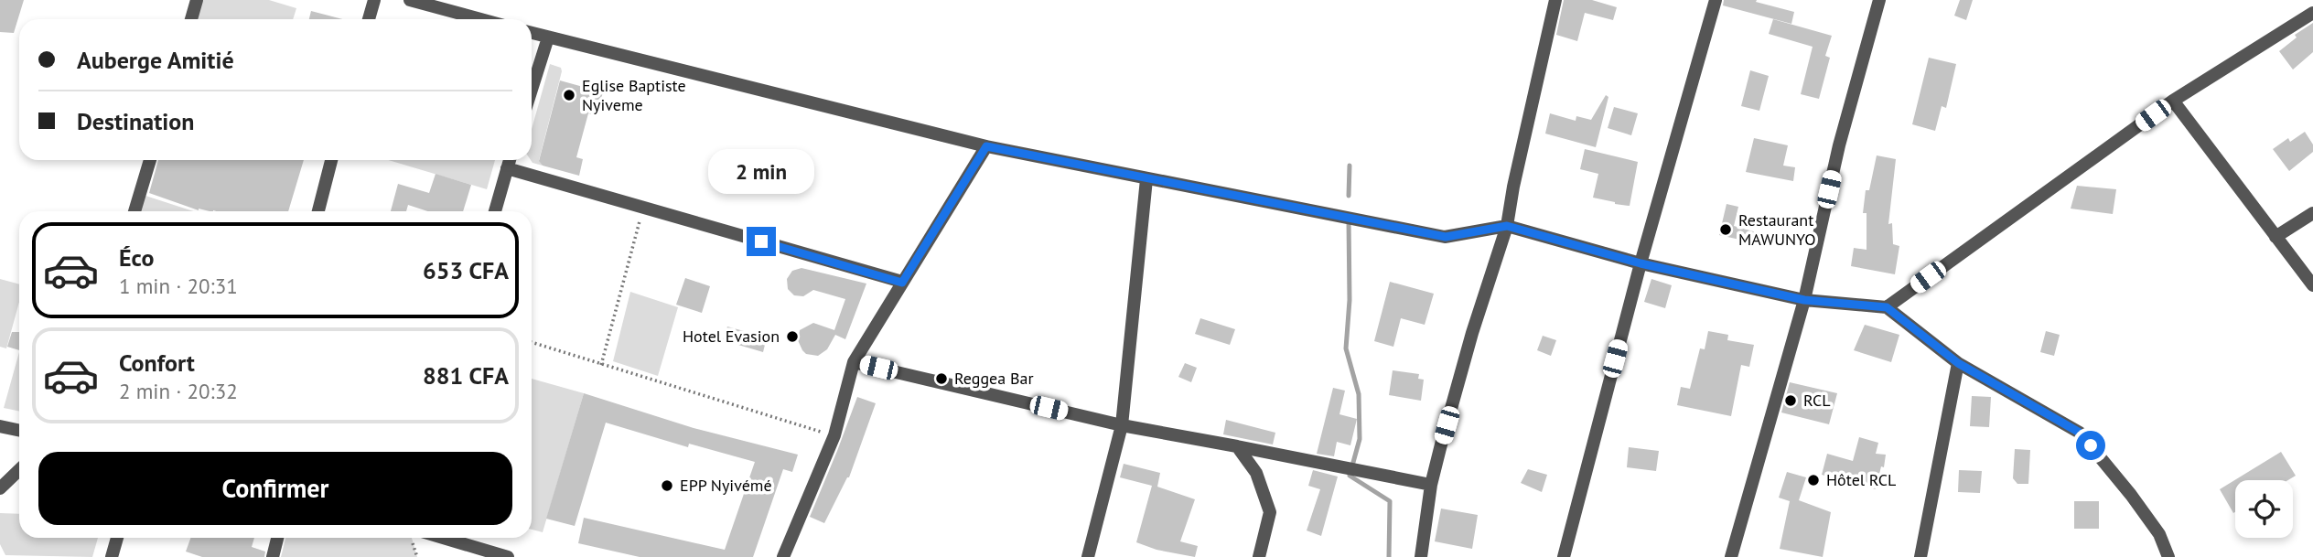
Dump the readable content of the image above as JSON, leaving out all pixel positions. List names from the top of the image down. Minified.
{"places":["Eglise Baptiste Nyiveme","Restaurant MAWUNYO","Hotel Evasion","Reggea Bar","RCL","Hôtel RCL","EPP Nyivémé"],"page":{"banner":["Auberge Amitié","Destination"],"bubble":"2 min","list":[{"name":"Éco","note":"1 min · 20:31","value":"653 CFA"},{"name":"Confort","note":"2 min · 20:32","value":"881 CFA"}],"buttons":"Confirmer"}}
